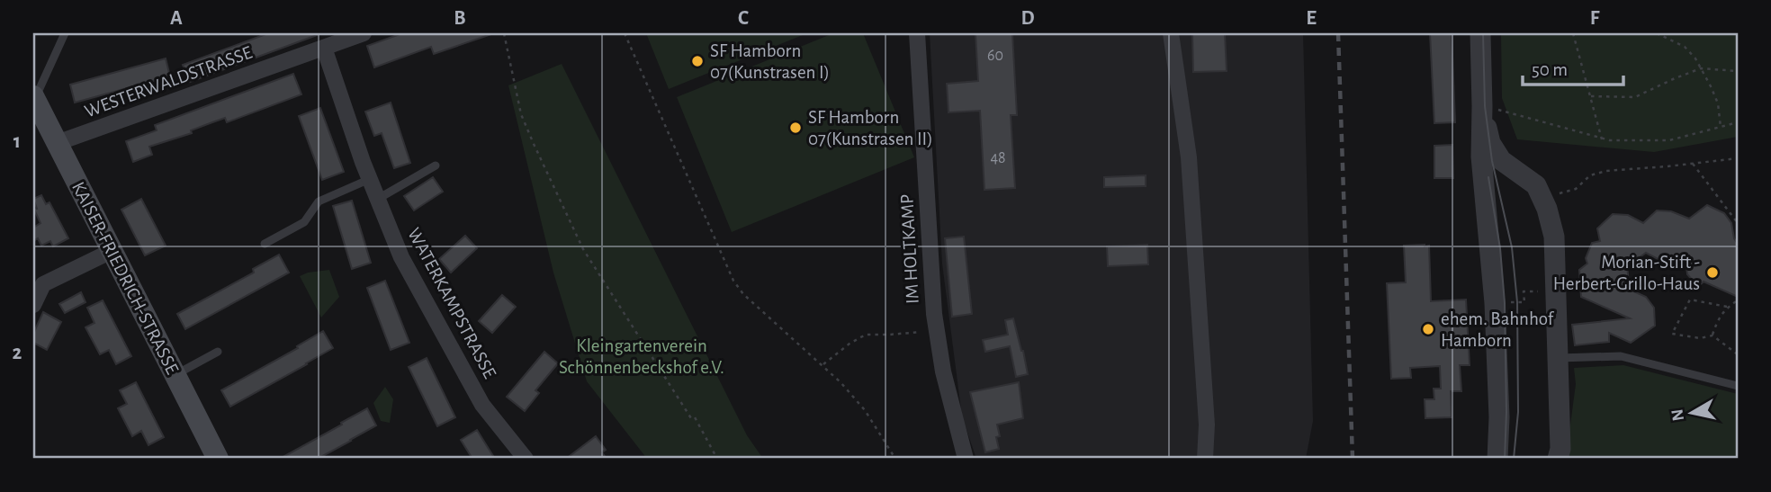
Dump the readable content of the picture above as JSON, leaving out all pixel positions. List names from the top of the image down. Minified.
{"streets":{"main road":["KAISER-FRIEDRICH-STRASSE"],"street":["WESTERWALDSTRASSE","IM HOLTKAMP","WATERKAMPSTRASSE"]},"crossings":[["WESTERWALDSTRASSE","KAISER-FRIEDRICH-STRASSE"],["WESTERWALDSTRASSE","WATERKAMPSTRASSE"]],"parks":["Kleingartenverein Schönnenbeckshof e.V."],"places":["SF Hamborn 07(Kunstrasen I)","SF Hamborn 07(Kunstrasen II)","Morian-Stift - Herbert-Grillo-Haus","ehem. Bahnhof Hamborn"],"house_numbers":["60","48"],"scale_bar":"50 m","north":"left","grid":{"columns":["A","B","C","D","E","F"],"rows":["1","2"]}}
